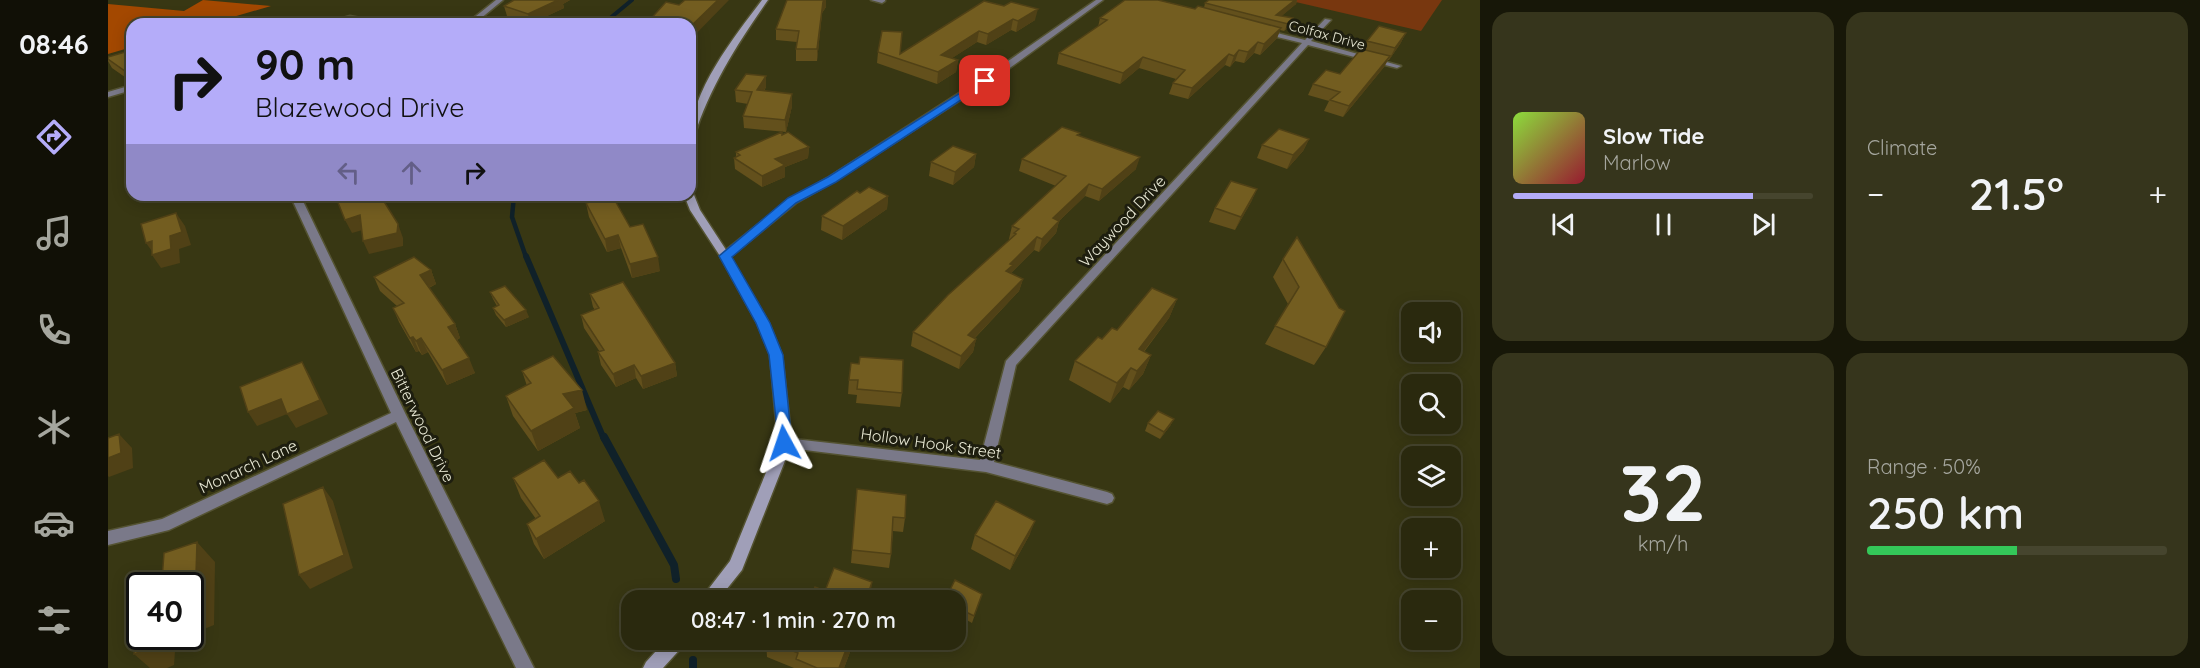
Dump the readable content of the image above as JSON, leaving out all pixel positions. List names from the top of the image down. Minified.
{"streets":{"street":["Colfax Drive","Waywood Drive","Bitterwood Drive","Hollow Hook Street","Monarch Lane"]},"crossings":[["Colfax Drive","Waywood Drive"],["Waywood Drive","Hollow Hook Street"],["Bitterwood Drive","Monarch Lane"]],"page":{"tabs":"08:46","tile":["Climate",["32","km/h"],["Range · 50%","250 km"]],"turn":["90 m","Blazewood Drive"],"song":["Slow Tide","Marlow"],"heat":["−","21.5°","+"],"map_buttons":["+","−"],"limit":"40","trip":"08:47 · 1 min · 270 m"}}
